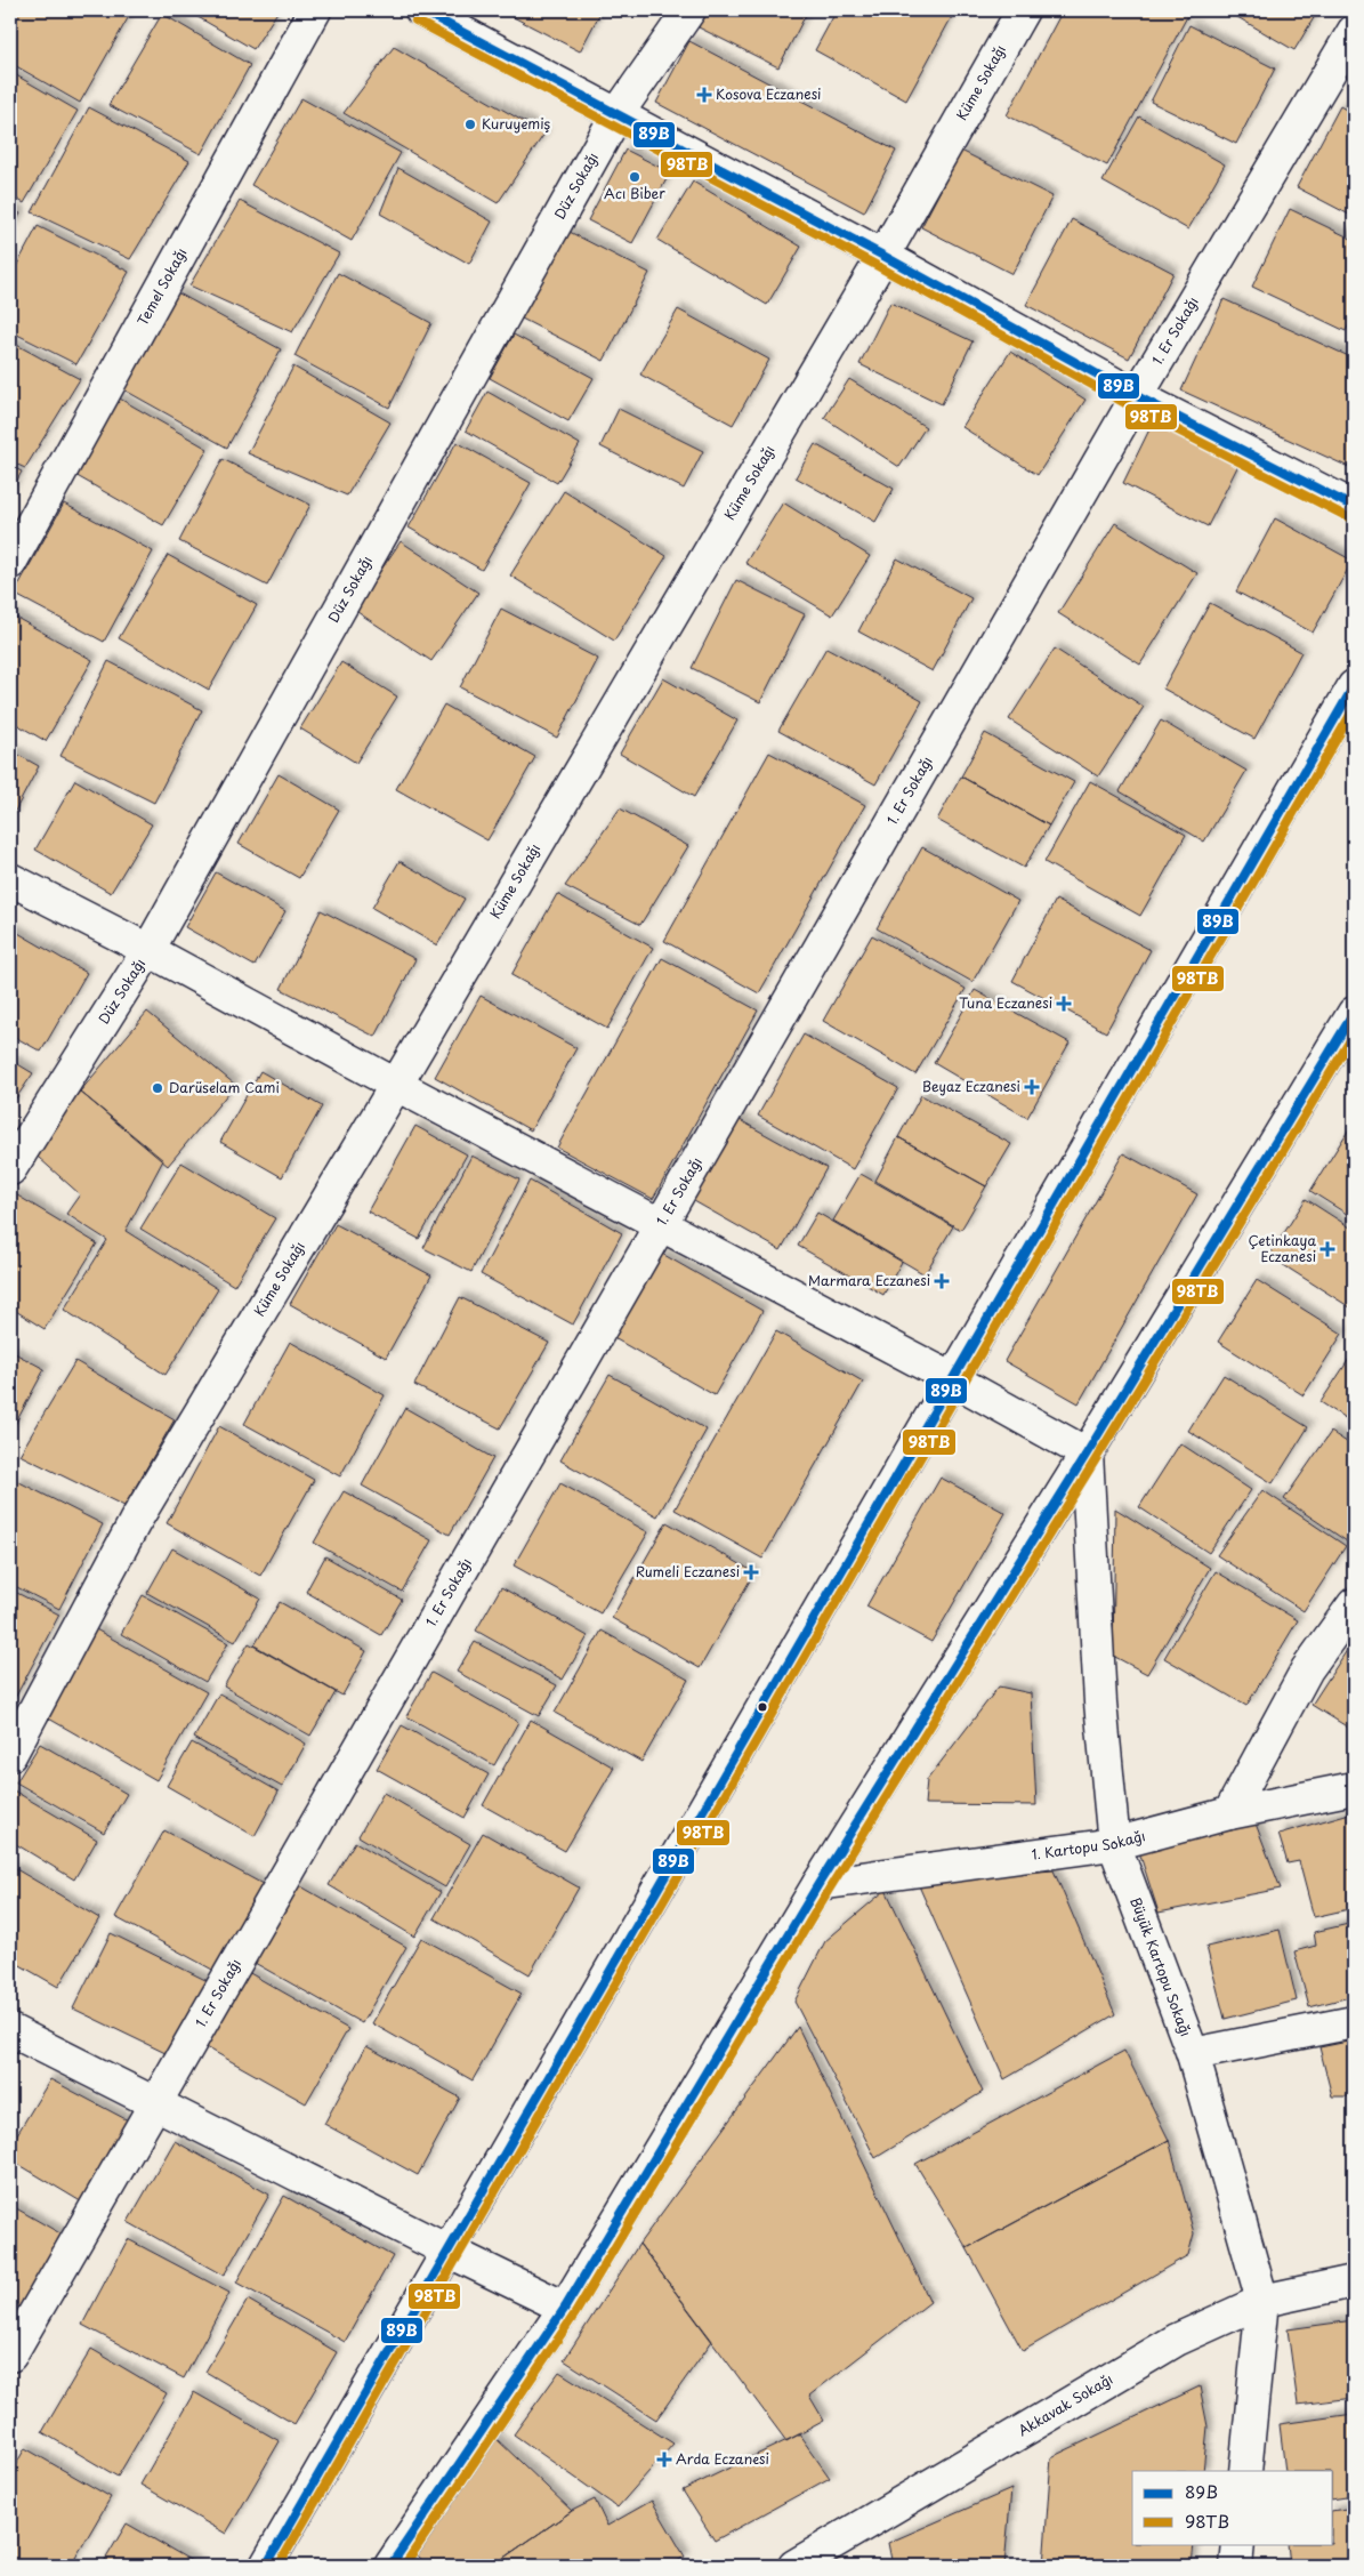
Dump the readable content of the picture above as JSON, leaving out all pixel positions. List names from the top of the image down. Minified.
{"streets":{"street":["Küme Sokağı","Düz Sokağı","Temel Sokağı","1. Er Sokağı","1. Kartopu Sokağı","Büyük Kartopu Sokağı","Akkavak Sokağı"]},"crossings":[["1. Kartopu Sokağı","Büyük Kartopu Sokağı"],["Büyük Kartopu Sokağı","Akkavak Sokağı"]],"places":{"health":["Kosova Eczanesi","Tuna Eczanesi","Beyaz Eczanesi","Çetinkaya Eczanesi","Marmara Eczanesi","Rumeli Eczanesi","Arda Eczanesi"],"other":["Kuruyemiş","Acı Biber","Darüselam Cami"]},"lines":["transit line 89B","transit line 98TB"],"legend":["89B","98TB"]}
